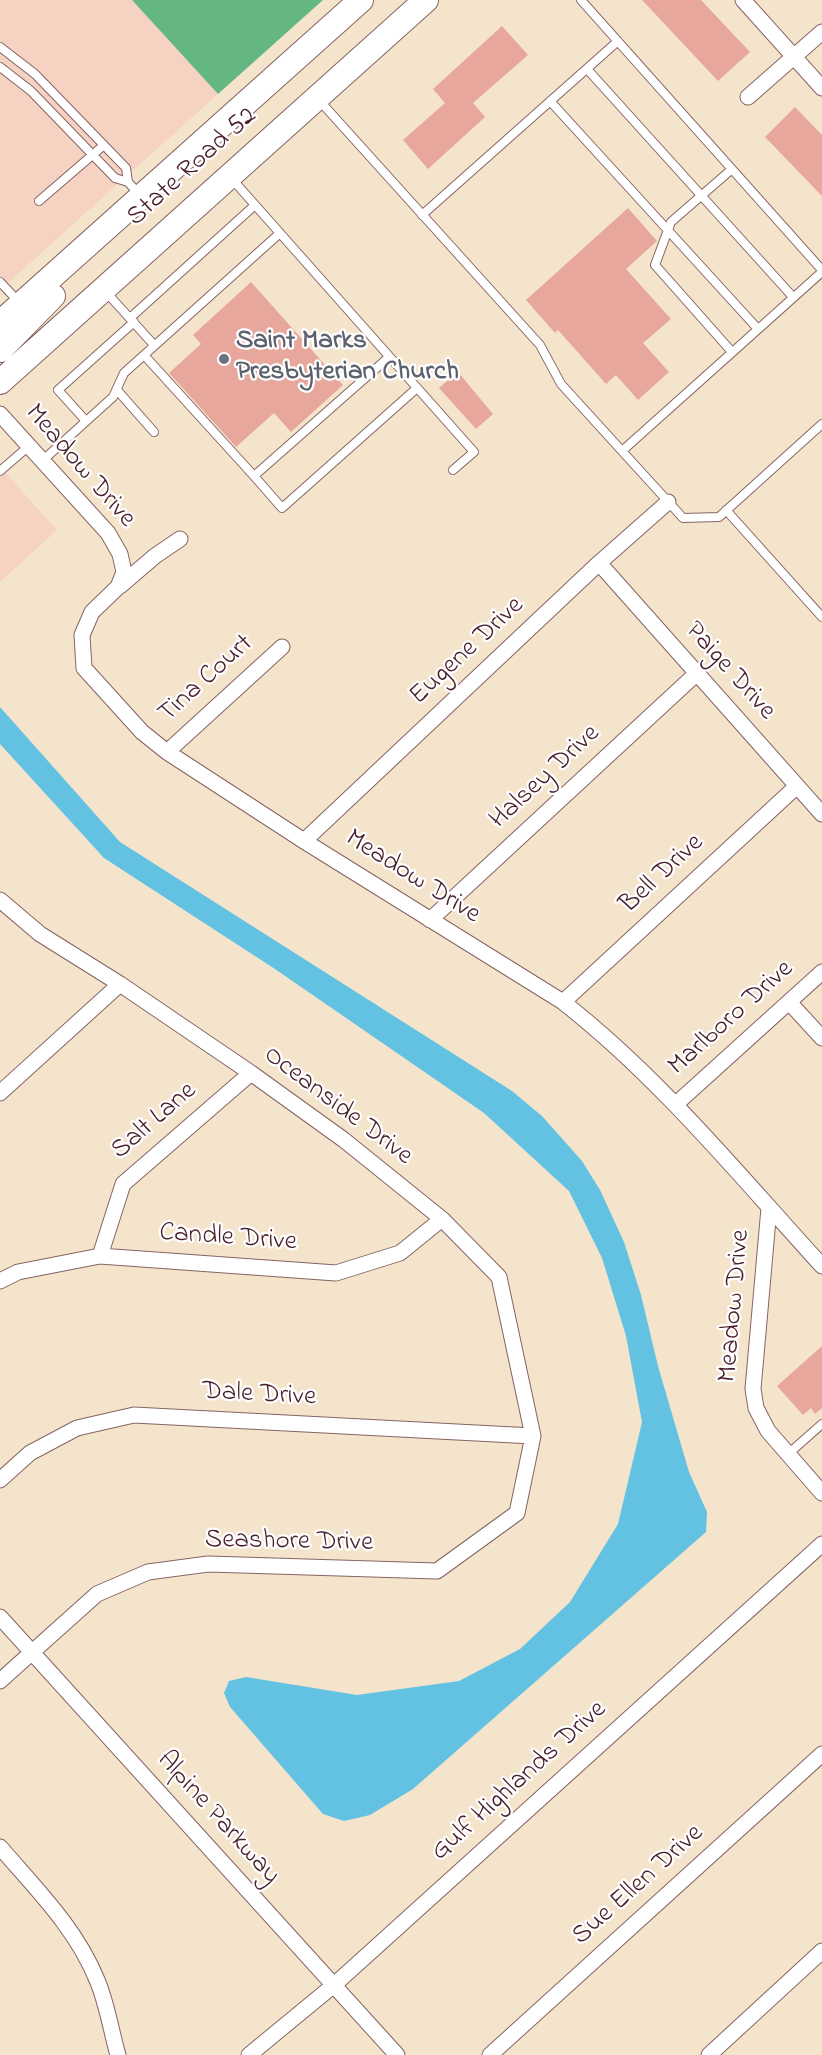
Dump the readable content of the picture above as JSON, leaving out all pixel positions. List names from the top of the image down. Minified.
{"streets":{"main road":["State Road 52"],"street":["Meadow Drive","Eugene Drive","Paige Drive","Tina Court","Halsey Drive","Bell Drive","Marlboro Drive","Oceanside Drive","Salt Lane","Candle Drive","Dale Drive","Seashore Drive","Gulf Highlands Drive","Alpine Parkway","Sue Ellen Drive"]},"crossings":[["Meadow Drive","Eugene Drive"],["Meadow Drive","Tina Court"],["Meadow Drive","Halsey Drive"],["Meadow Drive","Bell Drive"],["Meadow Drive","Marlboro Drive"],["Eugene Drive","Paige Drive"],["Paige Drive","Halsey Drive"],["Paige Drive","Bell Drive"],["Oceanside Drive","Salt Lane"],["Oceanside Drive","Candle Drive"],["Oceanside Drive","Dale Drive"],["Oceanside Drive","Seashore Drive"],["Salt Lane","Candle Drive"],["Dale Drive","Seashore Drive"],["Seashore Drive","Alpine Parkway"],["Gulf Highlands Drive","Alpine Parkway"]],"places":["Saint Marks Presbyterian Church"]}
